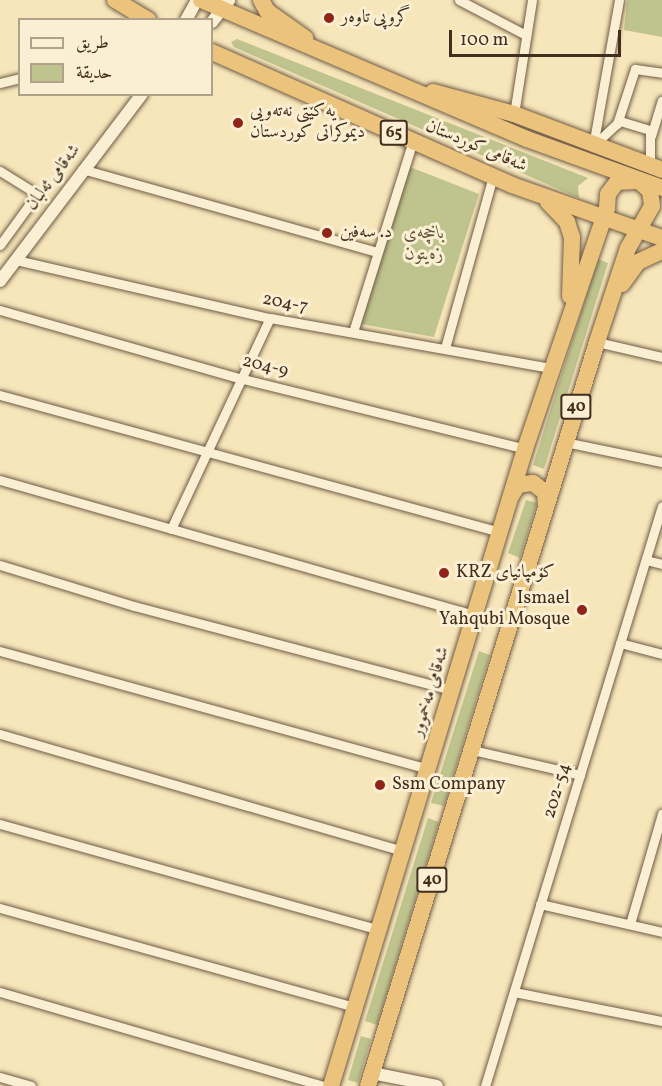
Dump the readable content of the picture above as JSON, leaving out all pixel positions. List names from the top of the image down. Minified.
{"streets":{"highway":["65","شەقامی کوردستان","40","شەقامی مەخموور"],"street":["شەقامی ئەلبان","204-7","204-9","202-54"]},"crossings":[["شەقامی کوردستان","40"],["شەقامی کوردستان","شەقامی مەخموور"],["شەقامی ئەلبان","204-7"],["204-7","شەقامی مەخموور"],["204-9","شەقامی مەخموور"],["40","شەقامی مەخموور"]],"parks":["باخچەی زەیتون"],"places":["گروپی تاوەر","یه‌كێتی نه‌ته‌ویی دیموكراتی كوردستان","د. سەفین","KRZ كۆمپانیای","Ismael Yahqubi Mosque","Ssm Company"],"legend":["طريق","حديقة"],"scale_bar":"100 m"}
